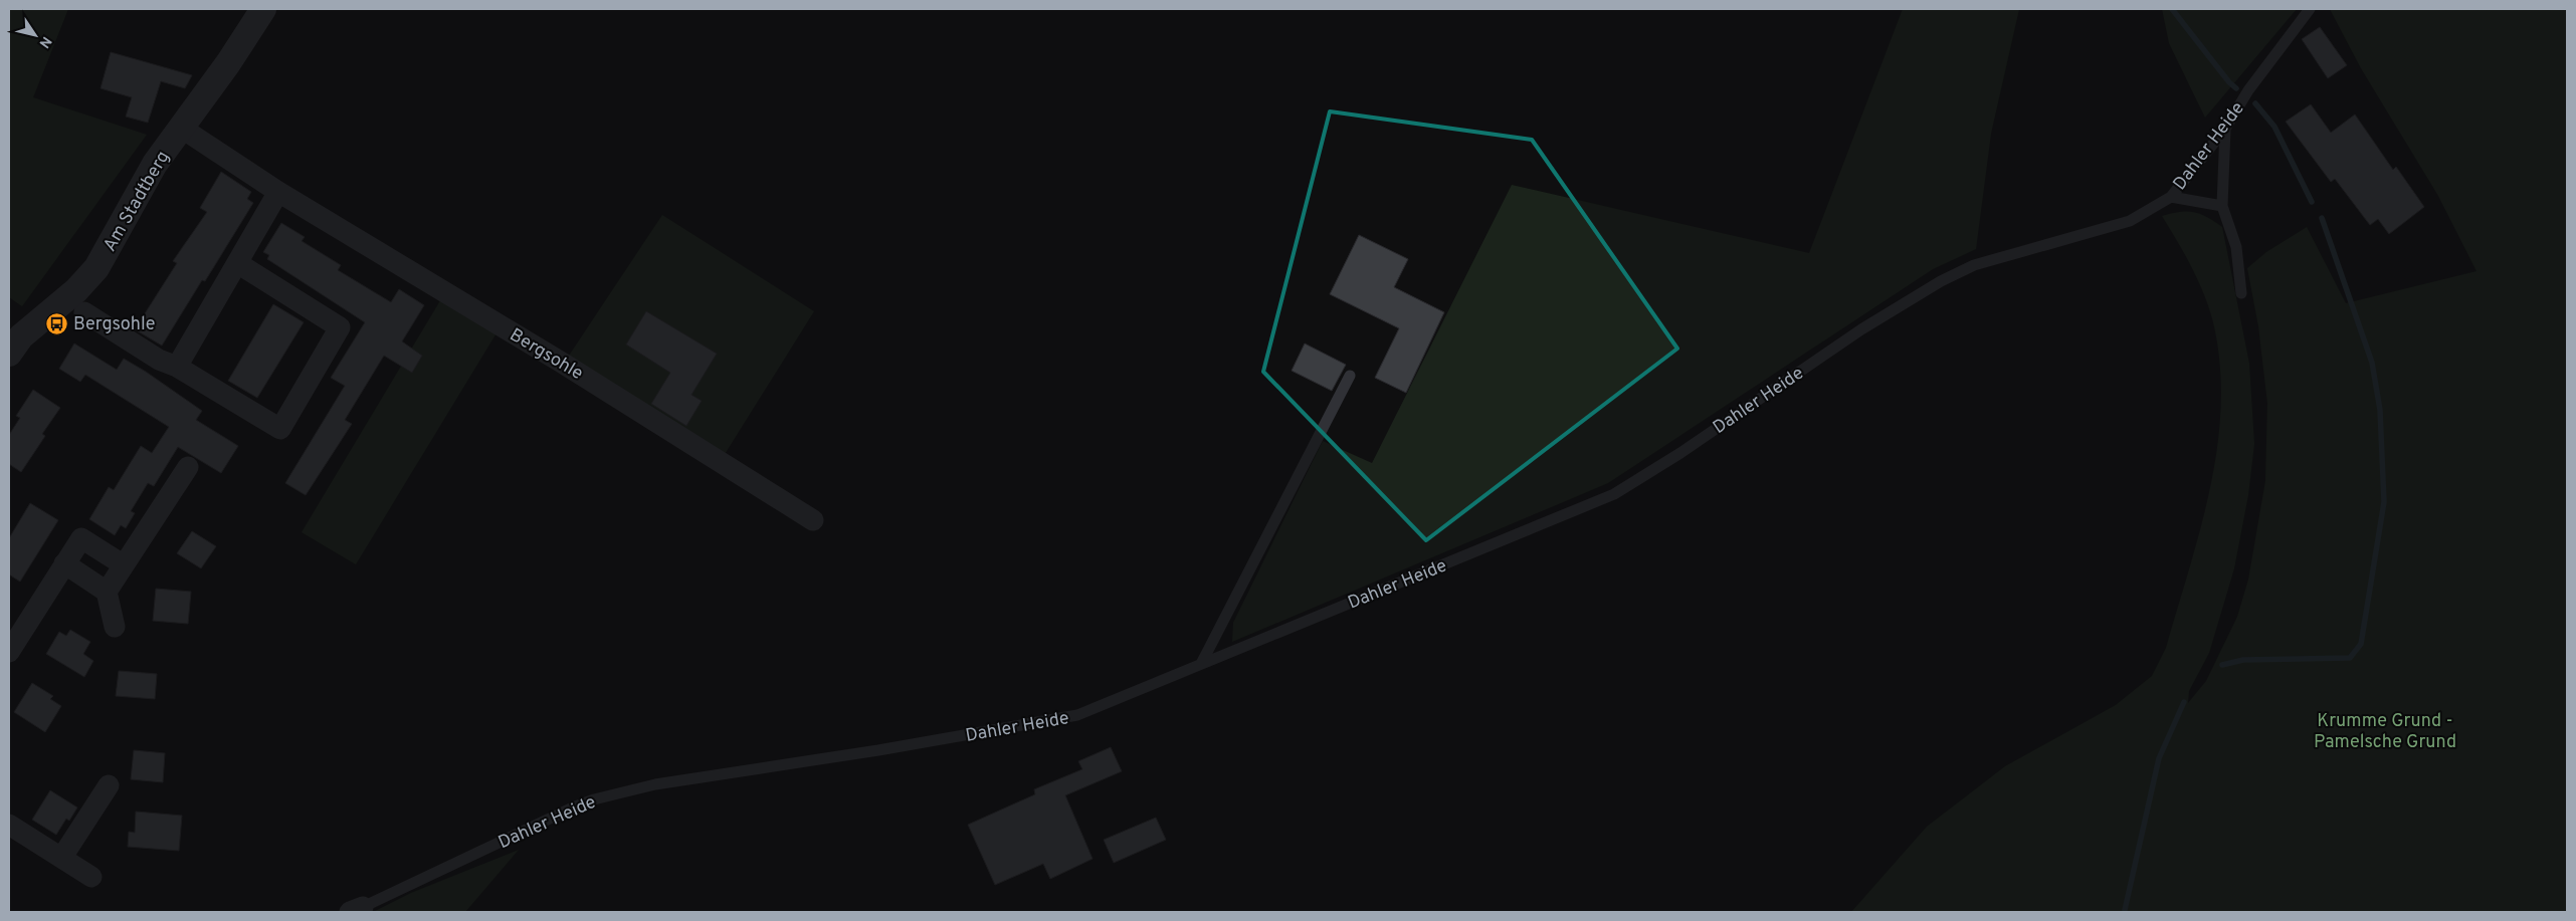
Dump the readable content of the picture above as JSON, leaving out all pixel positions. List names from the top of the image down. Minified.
{"streets":{"street":["Am Stadtberg","Bergsohle"],"lane":["Dahler Heide"]},"crossings":[["Am Stadtberg","Bergsohle"]],"parks":["Krumme Grund - Pamelsche Grund"],"places":{"bus stop":["Bergsohle"]},"north":"bottom right"}
